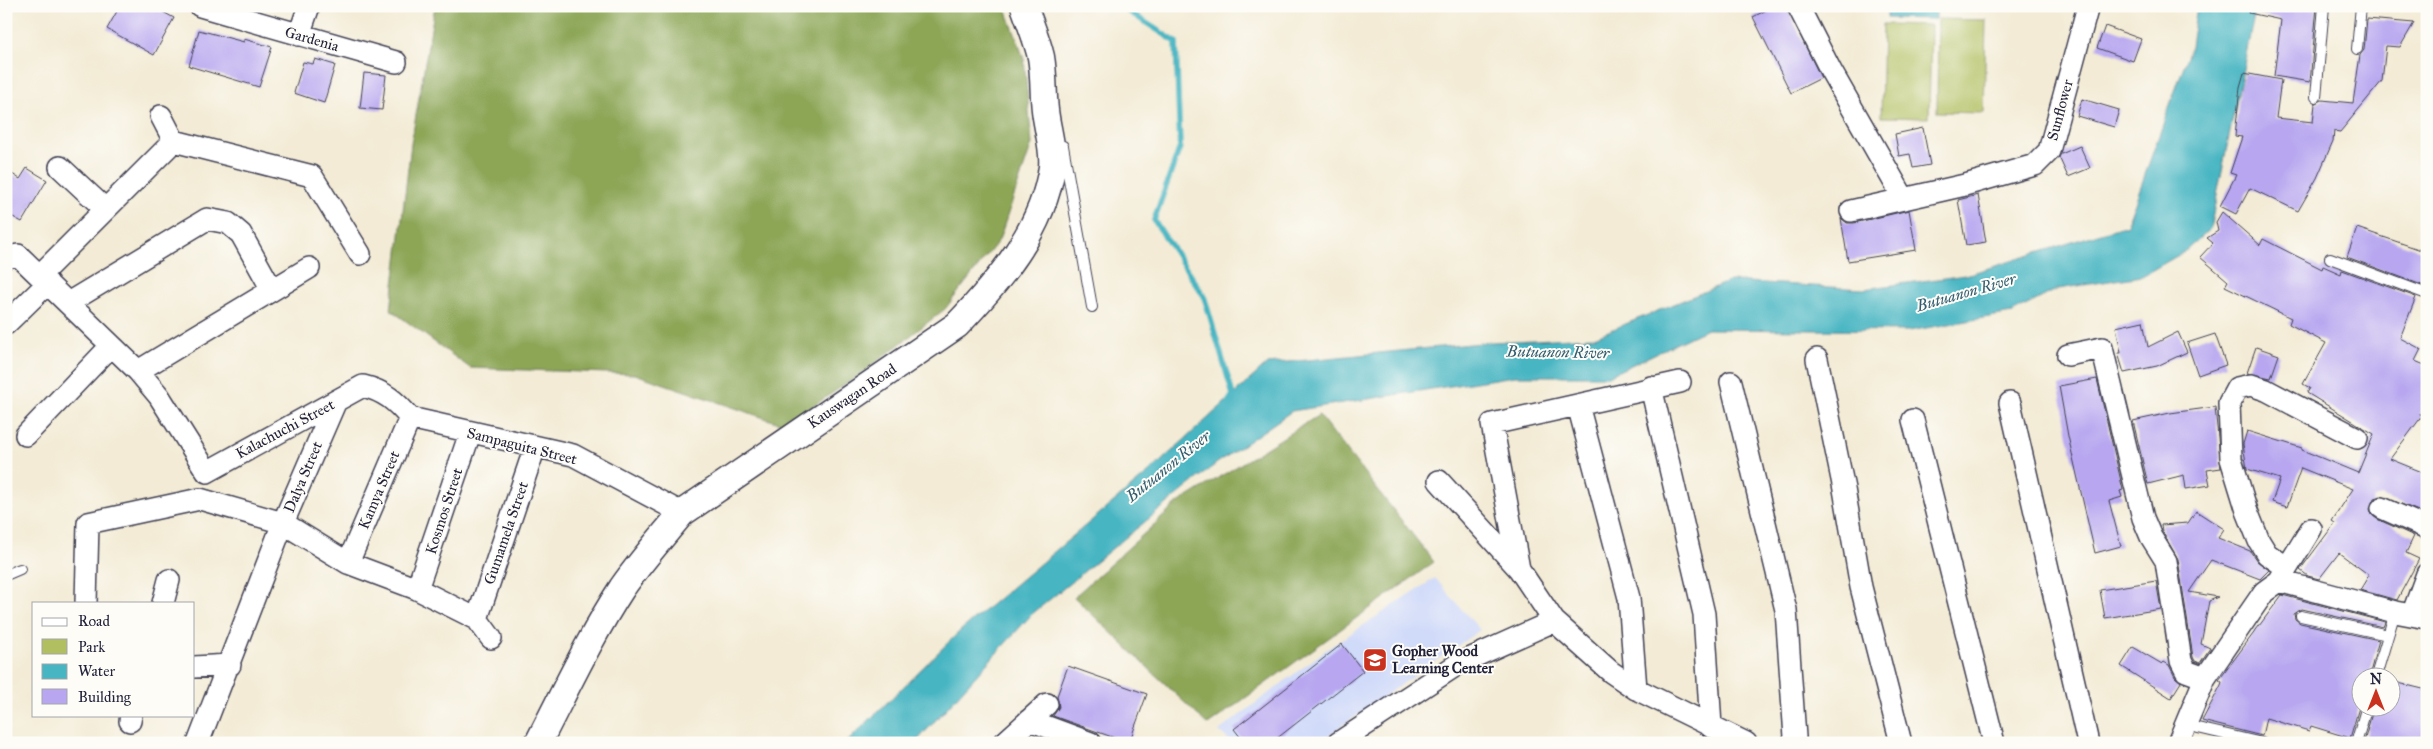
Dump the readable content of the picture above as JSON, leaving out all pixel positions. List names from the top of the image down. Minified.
{"streets":{"street":["Gardenia","Sunflower","Kauswagan Road","Kalachuchi Street","Sampaguita Street","Dalya Street","Kamya Street","Kosmos Street","Gumamela Street"]},"crossings":[["Kauswagan Road","Sampaguita Street"],["Kalachuchi Street","Sampaguita Street"],["Kalachuchi Street","Dalya Street"],["Kalachuchi Street","Kamya Street"],["Sampaguita Street","Kamya Street"],["Sampaguita Street","Kosmos Street"],["Sampaguita Street","Gumamela Street"]],"water":["Butuanon River"],"places":{"school or university":["Gopher Wood Learning Center"]},"legend":["Road","Park","Water","Building"],"north":"top"}
